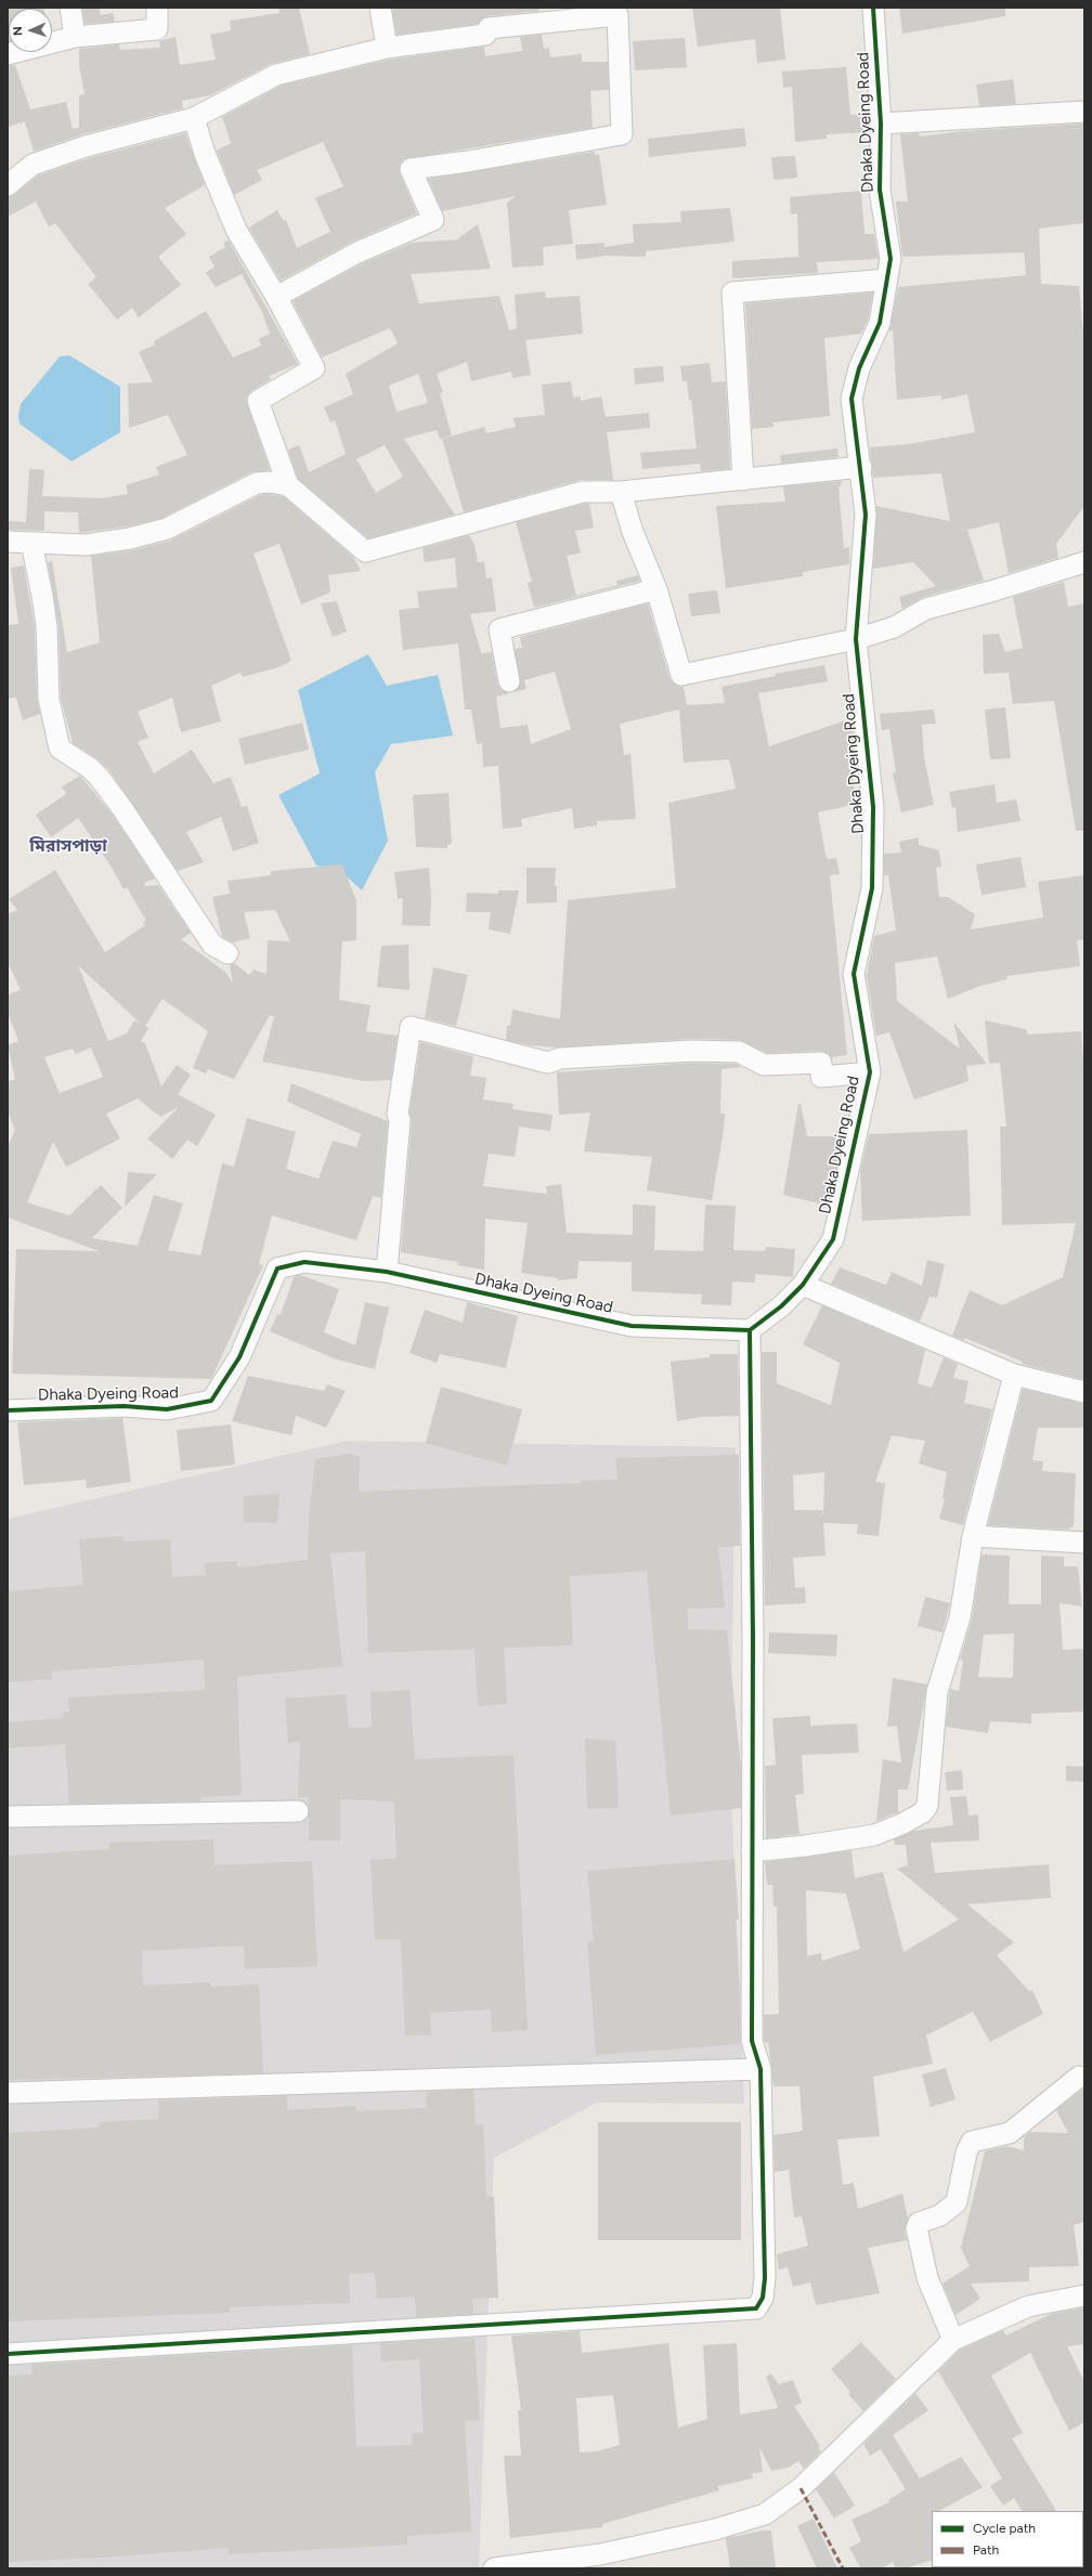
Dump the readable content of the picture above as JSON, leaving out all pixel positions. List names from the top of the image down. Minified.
{"streets":{"street":["Dhaka Dyeing Road"]},"districts":["মিরাসপাড়া"],"legend":["Cycle path","Path"],"north":"left"}
